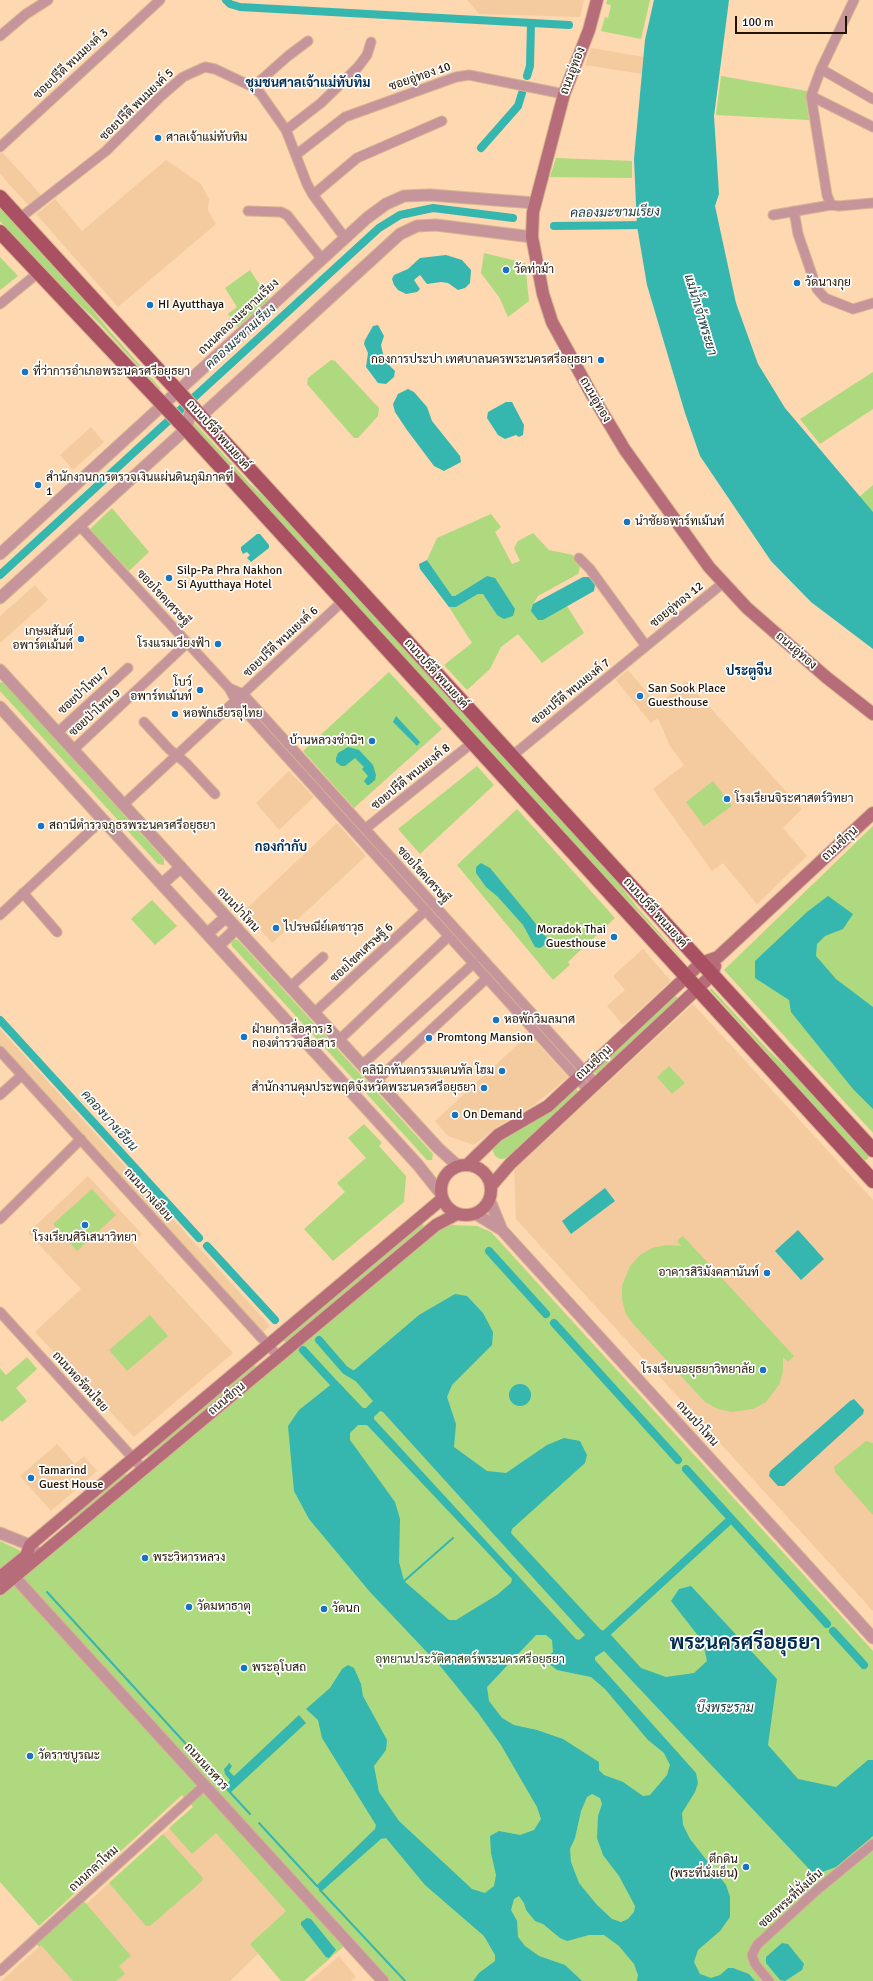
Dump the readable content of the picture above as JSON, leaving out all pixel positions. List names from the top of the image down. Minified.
{"streets":{"main road":["ถนนอู่ทอง","ถนนปรีดี พนมยงค์","ถนนชีกุน"],"street":["ซอยปรีดี พนมยงค์ 3","ซอยอู่ทอง 10","ซอยปรีดี พนมยงค์ 5","ถนนคลองมะขามเรียง","ซอยโชคเศรษฐี","ซอยอู่ทอง 12","ซอยปรีดี พนมยงค์ 6","ซอยป่าโทน 7","ซอยปรีดี พนมยงค์ 7","ซอยป่าโทน 9","ซอยปรีดี พนมยงค์ 8","ถนนป่าโทน","ซอยโชคเศรษฐี 6","ถนนบางเอียน","ถนนหอรัตนไชย","ถนนนเรศวร","ถนนกลาโหม","ซอยพระที่นั่งเย็น"]},"crossings":[["ถนนอู่ทอง","ซอยอู่ทอง 10"],["ถนนอู่ทอง","ถนนคลองมะขามเรียง"],["ถนนอู่ทอง","ซอยอู่ทอง 12"],["ซอยอู่ทอง 10","ซอยปรีดี พนมยงค์ 5"],["ซอยปรีดี พนมยงค์ 5","ถนนคลองมะขามเรียง"],["ซอยปรีดี พนมยงค์ 5","ถนนปรีดี พนมยงค์"],["ถนนคลองมะขามเรียง","ถนนปรีดี พนมยงค์"],["ถนนคลองมะขามเรียง","ซอยโชคเศรษฐี"],["ถนนปรีดี พนมยงค์","ซอยปรีดี พนมยงค์ 6"],["ถนนปรีดี พนมยงค์","ซอยปรีดี พนมยงค์ 7"],["ถนนปรีดี พนมยงค์","ซอยปรีดี พนมยงค์ 8"],["ถนนปรีดี พนมยงค์","ถนนชีกุน"],["ซอยโชคเศรษฐี","ซอยปรีดี พนมยงค์ 6"],["ซอยโชคเศรษฐี","ซอยป่าโทน 9"],["ซอยโชคเศรษฐี","ซอยปรีดี พนมยงค์ 8"],["ซอยโชคเศรษฐี","ถนนชีกุน"],["ซอยโชคเศรษฐี","ซอยโชคเศรษฐี 6"],["ซอยอู่ทอง 12","ซอยปรีดี พนมยงค์ 7"],["ซอยปรีดี พนมยงค์ 6","ถนนป่าโทน"],["ซอยป่าโทน 7","ถนนป่าโทน"],["ซอยป่าโทน 9","ถนนป่าโทน"],["ถนนชีกุน","ถนนป่าโทน"],["ถนนชีกุน","ถนนบางเอียน"],["ถนนชีกุน","ถนนหอรัตนไชย"],["ถนนชีกุน","ถนนนเรศวร"],["ถนนป่าโทน","ซอยโชคเศรษฐี 6"],["ถนนนเรศวร","ถนนกลาโหม"]],"districts":["ชุมชนศาลเจ้าแม่ทับทิม","ประตูจีน","กองกำกับ","พระนครศรีอยุธยา"],"water":["คลองมะขามเรียง","แม่น้ำเจ้าพระยา","คลองบางเอียน","บึงพระราม"],"parks":["อุทยานประวัติศาสตร์พระนครศรีอยุธยา"],"places":["ศาลเจ้าแม่ทับทิม","วัดท่าม้า","วัดนางกุย","HI Ayutthaya","กองการประปา เทศบาลนครพระนครศรีอยุธยา","ที่ว่าการอำเภอพระนครศรีอยุธยา","สำนักงานการตรวจเงินแผ่นดินภูมิภาคที่ 1","นำชัยอพาร์ทเม้นท์","Silp-Pa Phra Nakhon Si Ayutthaya Hotel","เกษมสันต์ อพาร์ตเม้นต์","โรงแรมเวียงฟ้า","โบว์ อพาร์ทเม้นท์","San Sook Place Guesthouse","หอพักเธียรอุไทย","บ้านหลวงชำนิฯ","โรงเรียนจิระศาสตร์วิทยา","สถานีตำรวจภูธรพระนครศรีอยุธยา","ไปรษณีย์เดชาวุธ","Moradok Thai Guesthouse","หอพักวิมลมาศ","ฝ่ายการสื่อสาร 3 กองตำรวจสื่อสาร","Promtong Mansion","คลินิกทันตกรรมเดนทัล โฮม","สำนักงานคุมประพฤติจังหวัดพระนครศรีอยุธยา","On Demand","โรงเรียนศิริเสนาวิทยา","อาคารสิริมังคลานันท์","โรงเรียนอยุธยาวิทยาลัย","Tamarind Guest House","พระวิหารหลวง","วัดมหาธาตุ","วัดนก","พระอุโบสถ","วัดราชบูรณะ","ตึกดิน (พระที่นั่งเย็น)"],"scale_bar":"100 m"}
